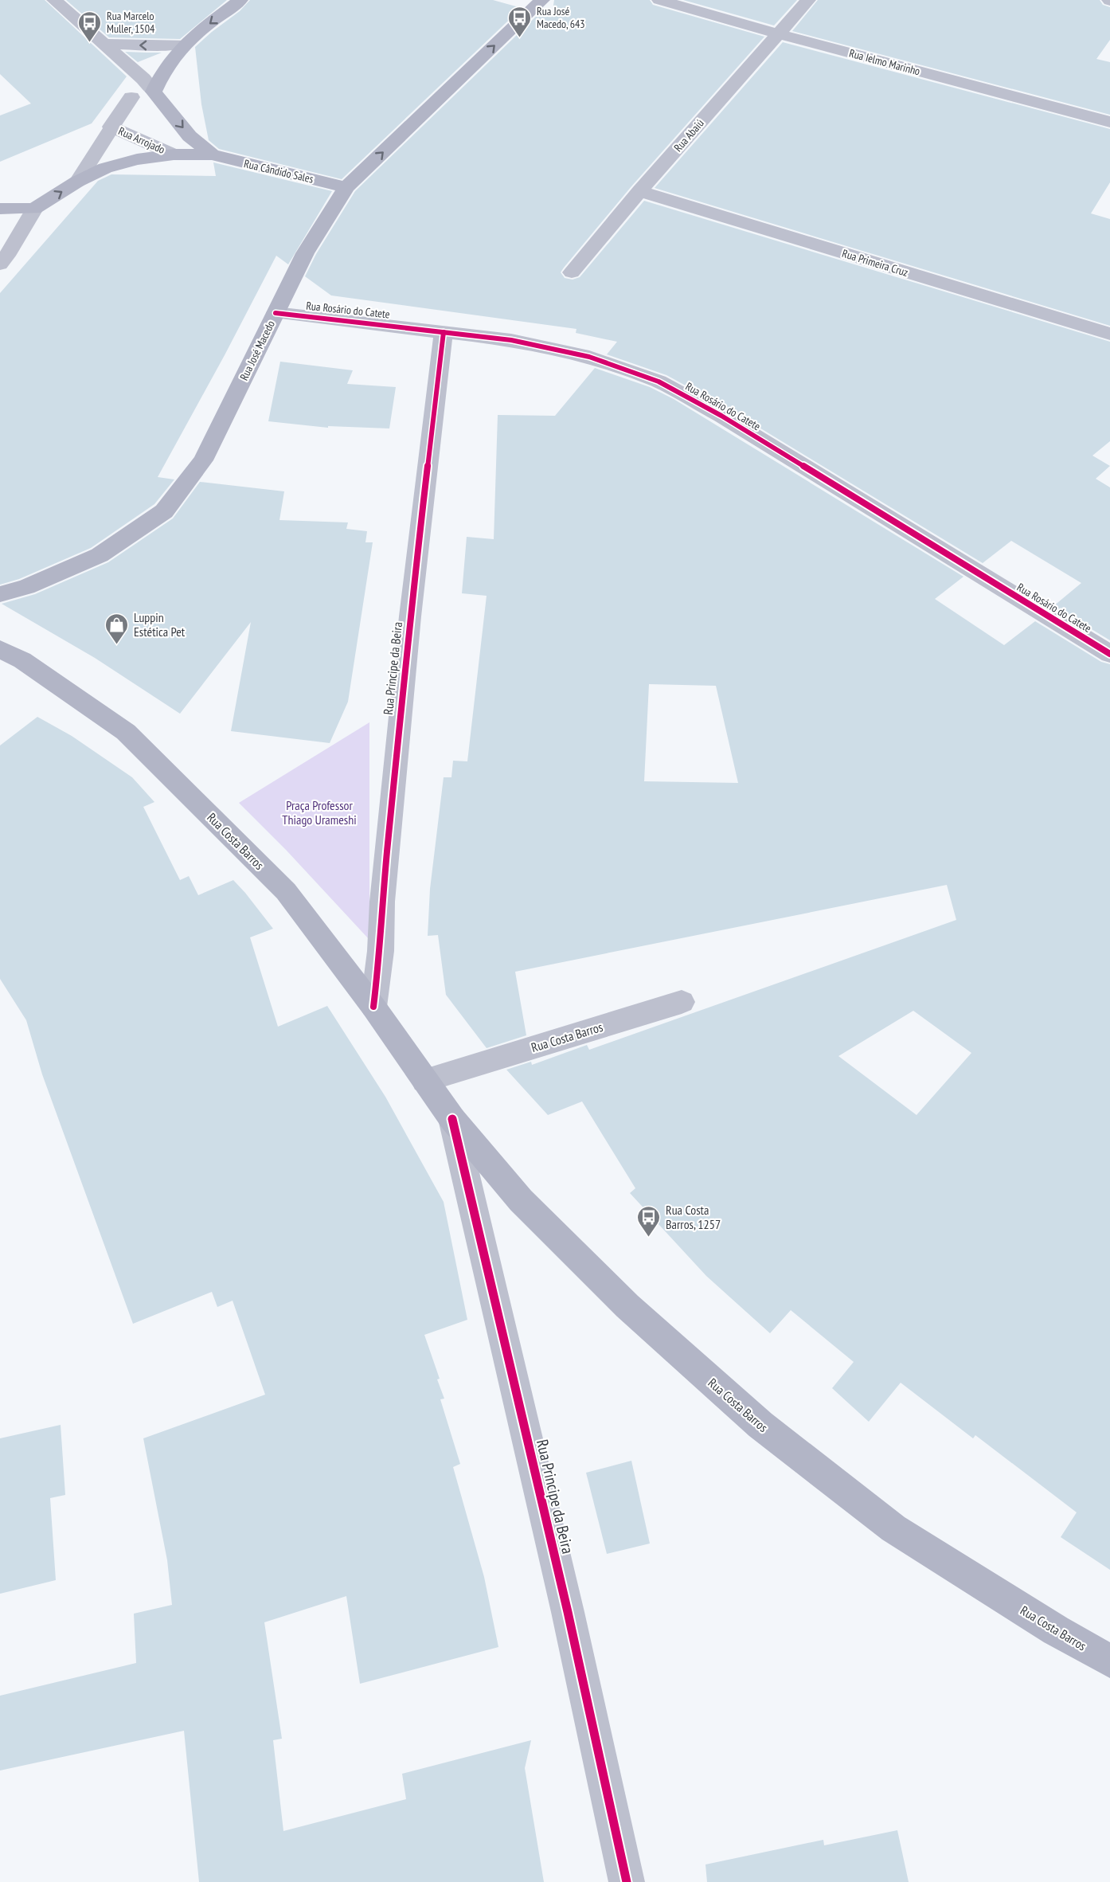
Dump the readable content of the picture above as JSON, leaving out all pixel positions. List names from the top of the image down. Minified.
{"streets":{"main road":["Rua Cândido Sales","Rua José Macedo","Rua Costa Barros"],"street":["Rua Ielmo Marinho","Rua Abaiú","Rua Arrojado","Rua Primeira Cruz","Rua Rosário do Catete","Rua Principe da Beira"]},"crossings":[["Rua Ielmo Marinho","Rua Abaiú"],["Rua Abaiú","Rua Primeira Cruz"],["Rua Cândido Sales","Rua José Macedo"],["Rua Rosário do Catete","Rua José Macedo"],["Rua Rosário do Catete","Rua Principe da Beira"],["Rua Principe da Beira","Rua Costa Barros"]],"parks":["Praça Professor Thiago Urameshi"],"places":{"bus stop":["Rua José Macedo, 643","Rua Marcelo Muller, 1504","Rua Costa Barros, 1257"],"shop":["Luppin Estética Pet"]}}
